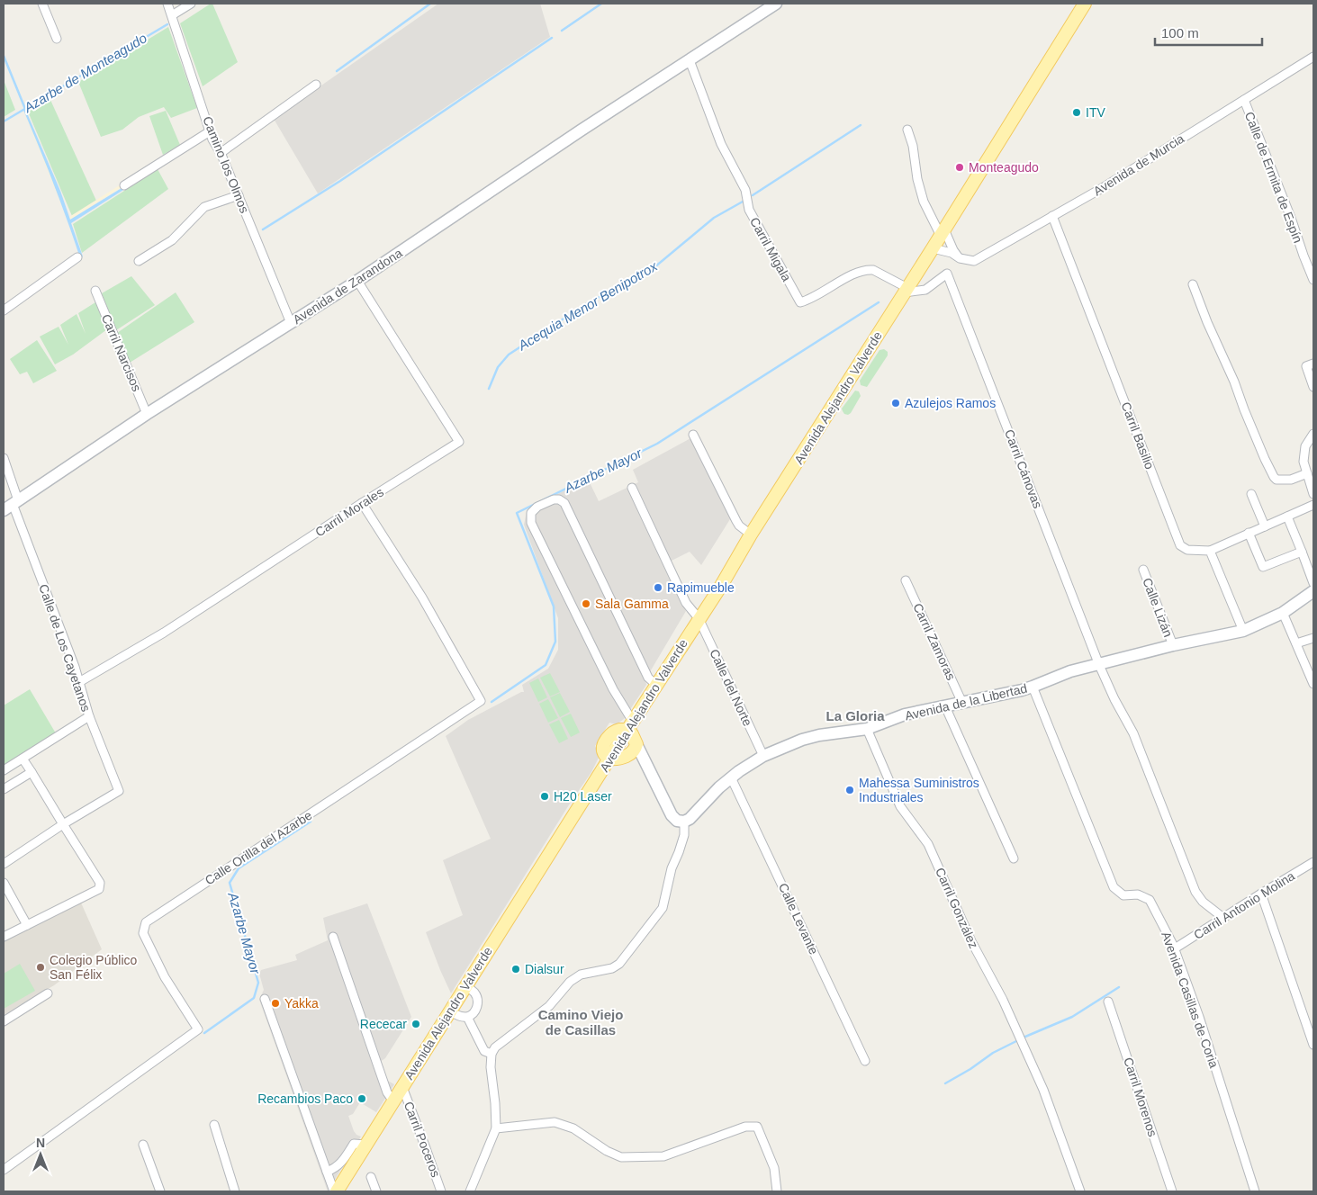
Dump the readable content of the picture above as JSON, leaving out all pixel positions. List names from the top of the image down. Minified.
{"streets":{"main road":["Avenida Alejandro Valverde"],"street":["Camino los Olmos","Avenida de Murcia","Calle de Ermita de Espín","Carril Migala","Avenida de Zarandona","Carril Narcisos","Carril Basilio","Carril Cánovas","Carril Morales","Calle Lizán","Carril Zamoras","Calle de Los Cayetanos","Calle del Norte","Avenida de la Libertad","Calle Orilla del Azarbe","Carril Antonio Molina","Carril González","Calle Levante","Avenida Casillas de Coria","Carril Morenos","Carril Poceros"]},"crossings":[["Camino los Olmos","Avenida de Zarandona"],["Avenida de Murcia","Calle de Ermita de Espín"],["Avenida de Murcia","Avenida Alejandro Valverde"],["Avenida de Murcia","Carril Basilio"],["Carril Migala","Avenida de Zarandona"],["Carril Migala","Avenida Alejandro Valverde"],["Carril Migala","Carril Cánovas"],["Avenida de Zarandona","Carril Narcisos"],["Avenida de Zarandona","Carril Morales"],["Avenida de Zarandona","Calle de Los Cayetanos"],["Avenida Alejandro Valverde","Carril Cánovas"],["Avenida Alejandro Valverde","Calle del Norte"],["Avenida Alejandro Valverde","Carril Poceros"],["Carril Cánovas","Avenida de la Libertad"],["Carril Cánovas","Carril Antonio Molina"],["Carril Morales","Calle de Los Cayetanos"],["Carril Morales","Calle Orilla del Azarbe"],["Calle Lizán","Avenida de la Libertad"],["Carril Zamoras","Avenida de la Libertad"],["Calle del Norte","Avenida de la Libertad"],["Avenida de la Libertad","Carril González"],["Avenida de la Libertad","Calle Levante"],["Avenida de la Libertad","Avenida Casillas de Coria"],["Carril Antonio Molina","Avenida Casillas de Coria"]],"districts":["La Gloria","Camino Viejo de Casillas"],"water":["Azarbe de Monteagudo","Acequia Menor Benipotrox","Azarbe Mayor"],"places":["ITV","Monteagudo","Azulejos Ramos","Rapimueble","Sala Gamma","Mahessa Suministros Industriales","H20 Laser","Colegio Público San Félix","Dialsur","Yakka","Rececar","Recambios Paco"],"scale_bar":"100 m","north":"top"}
